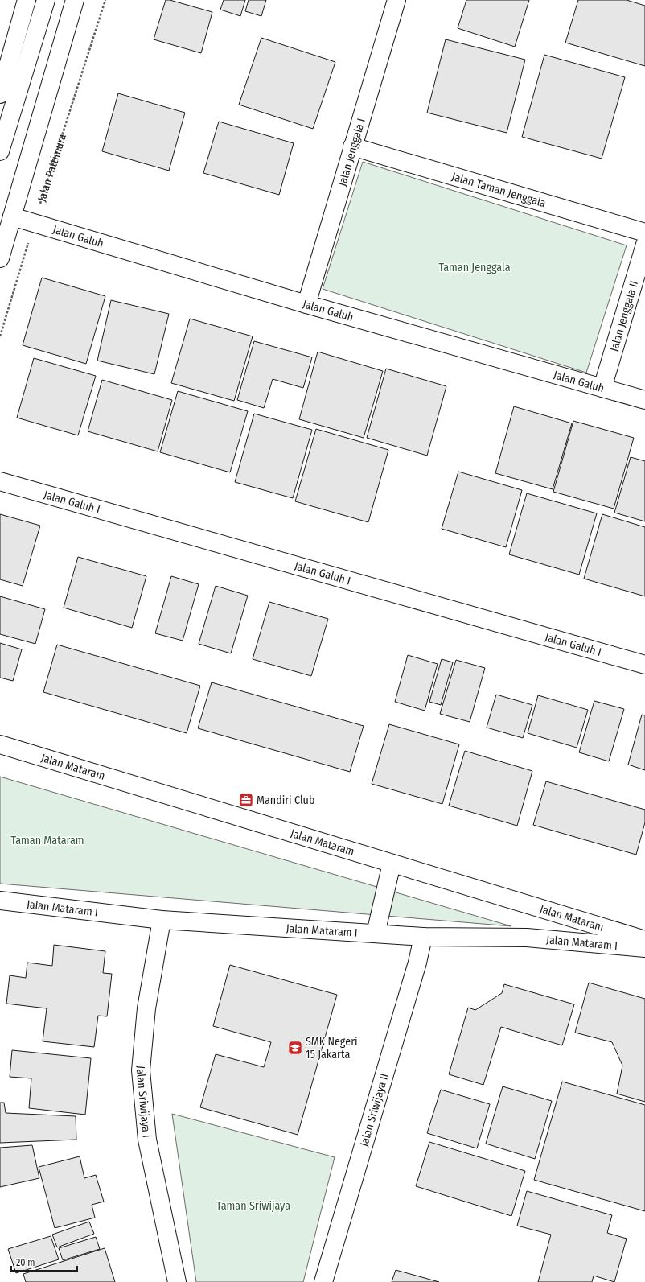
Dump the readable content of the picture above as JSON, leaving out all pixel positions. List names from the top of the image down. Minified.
{"streets":{"street":["Jalan Jenggala I","Jalan Taman Jenggala","Jalan Galuh","Jalan Jenggala II","Jalan Galuh I","Jalan Mataram","Jalan Mataram I","Jalan Sriwijaya I","Jalan Sriwijaya II"],"path":["Jalan Pattimura"]},"crossings":[["Jalan Jenggala I","Jalan Taman Jenggala"],["Jalan Jenggala I","Jalan Galuh"],["Jalan Pattimura","Jalan Galuh"],["Jalan Galuh","Jalan Jenggala II"],["Jalan Mataram I","Jalan Sriwijaya I"],["Jalan Mataram I","Jalan Sriwijaya II"]],"parks":["Taman Jenggala","Taman Mataram","Taman Sriwijaya"],"places":{"office":["Mandiri Club"],"school or university":["SMK Negeri 15 Jakarta"]},"scale_bar":"20 m"}
